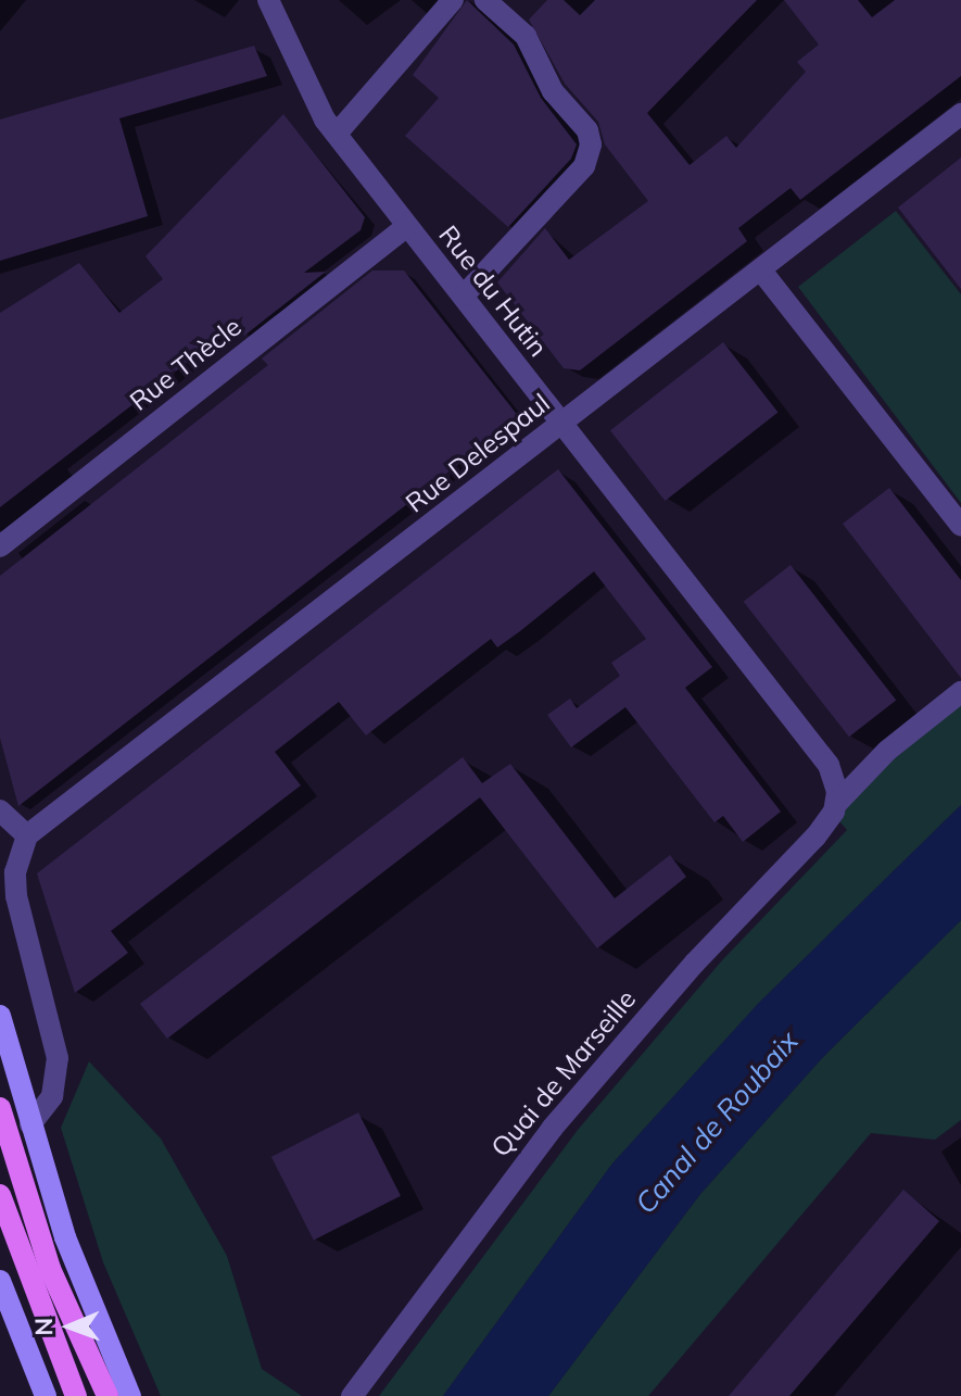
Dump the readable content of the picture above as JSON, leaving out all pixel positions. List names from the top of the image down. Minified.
{"streets":{"street":["Rue du Hutin","Rue Thècle","Rue Delespaul","Quai de Marseille"]},"crossings":[["Rue du Hutin","Rue Thècle"],["Rue du Hutin","Rue Delespaul"],["Rue du Hutin","Quai de Marseille"]],"water":["Canal de Roubaix"],"north":"left"}
